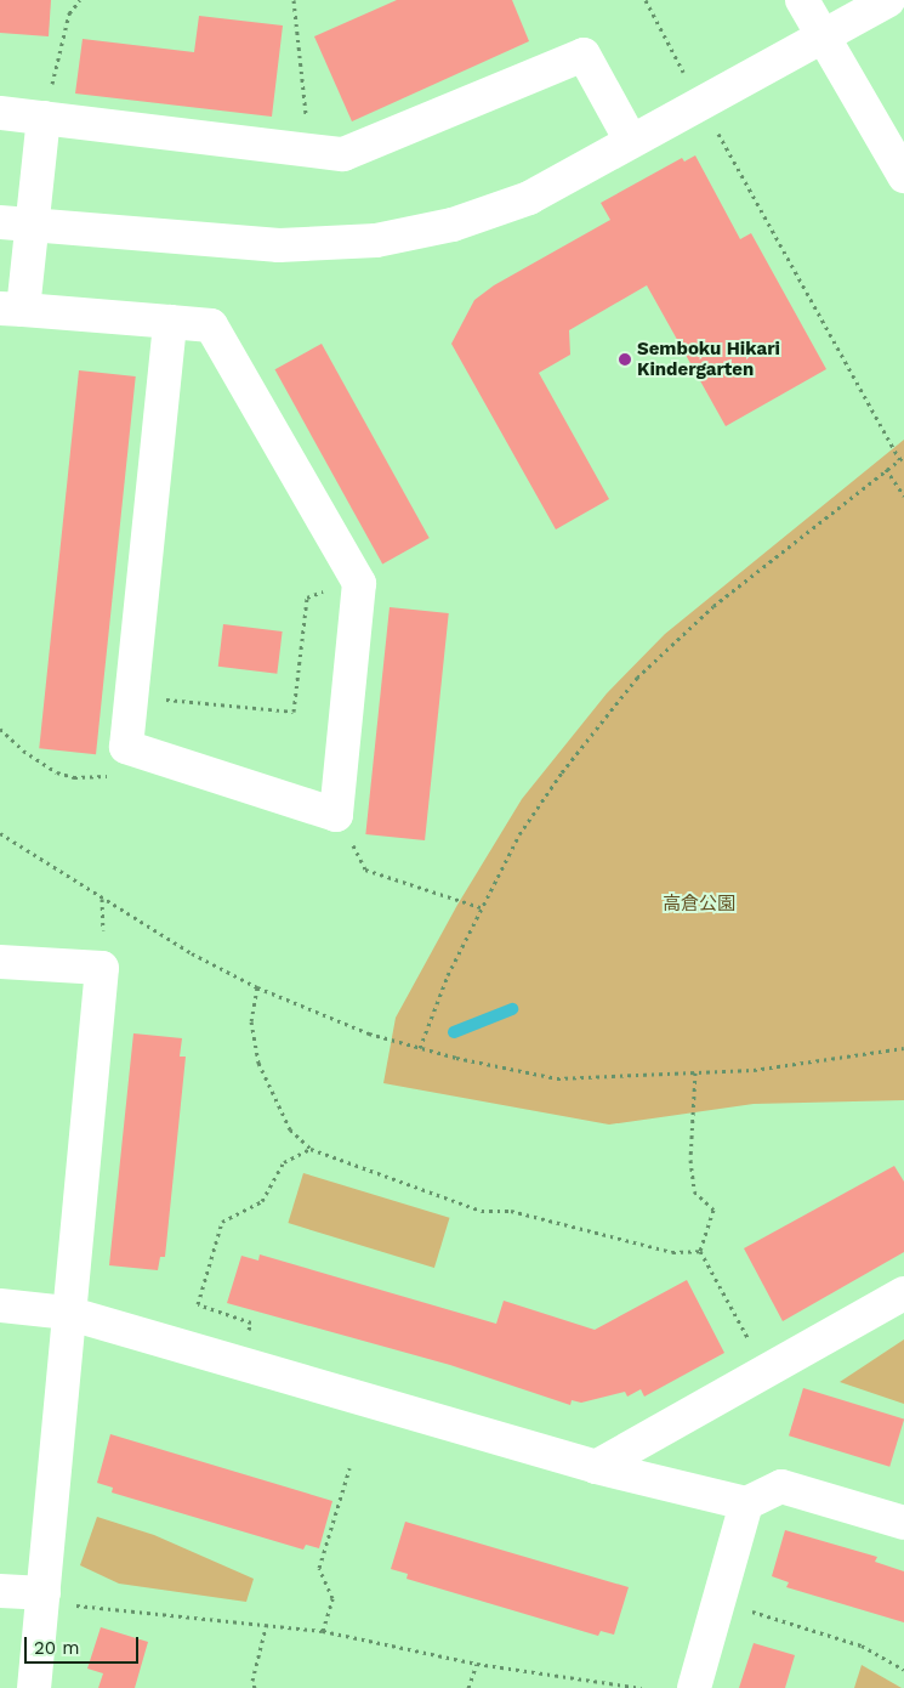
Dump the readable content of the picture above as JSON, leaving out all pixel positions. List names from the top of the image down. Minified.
{"parks":["高倉公園"],"places":["Semboku Hikari Kindergarten"],"scale_bar":"20 m"}
